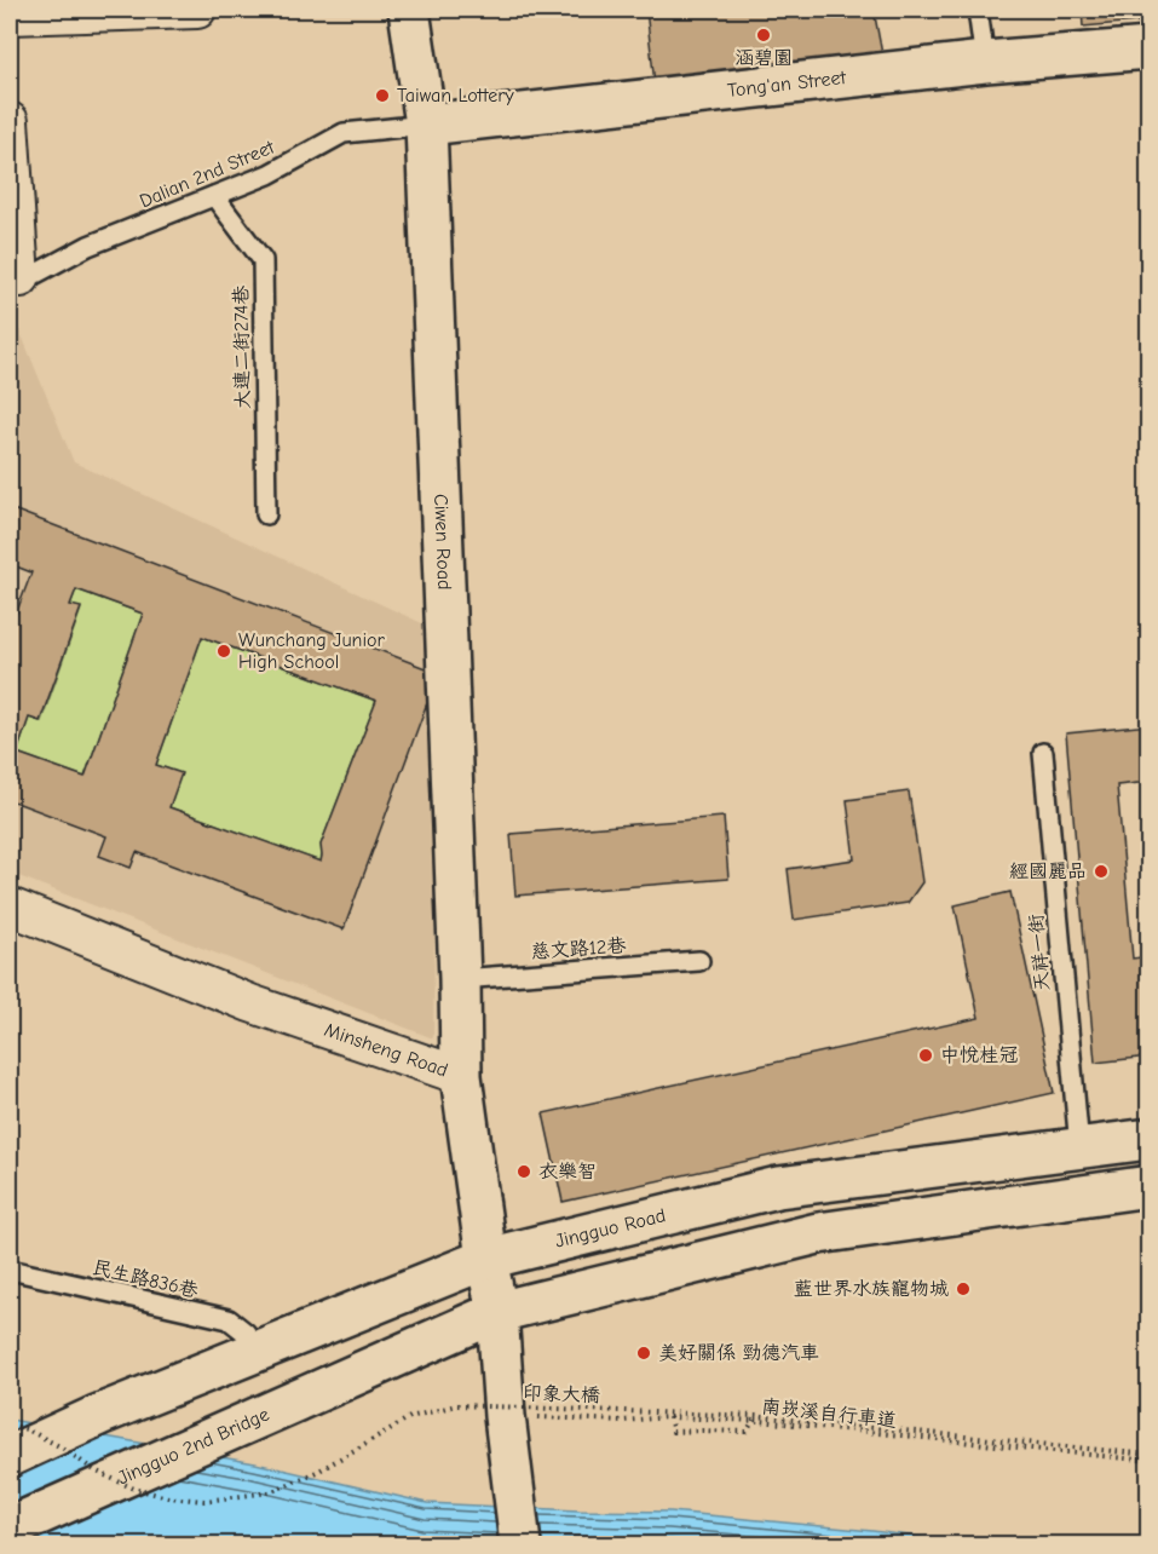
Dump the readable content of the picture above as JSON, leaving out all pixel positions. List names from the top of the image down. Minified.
{"streets":{"street":["Tong'an Street","Ciwen Road","Minsheng Road","Jingguo Road","Jingguo 2nd Bridge"],"lane":["Dalian 2nd Street","大連二街274巷","慈文路12巷","天祥一街","民生路836巷"],"path":["印象大橋","南崁溪自行車道"]},"crossings":[["Tong'an Street","Dalian 2nd Street"],["Tong'an Street","Ciwen Road"],["Dalian 2nd Street","大連二街274巷"],["Dalian 2nd Street","Ciwen Road"],["Ciwen Road","慈文路12巷"],["Ciwen Road","Minsheng Road"],["天祥一街","Jingguo Road"],["Minsheng Road","Jingguo Road"],["Minsheng Road","南崁溪自行車道"],["Minsheng Road","Jingguo 2nd Bridge"],["Jingguo Road","民生路836巷"]],"places":["涵碧園","Taiwan Lottery","Wunchang Junior High School","經國麗品","中悅桂冠","衣樂智","藍世界水族寵物城","美好關係 勁德汽車"]}
